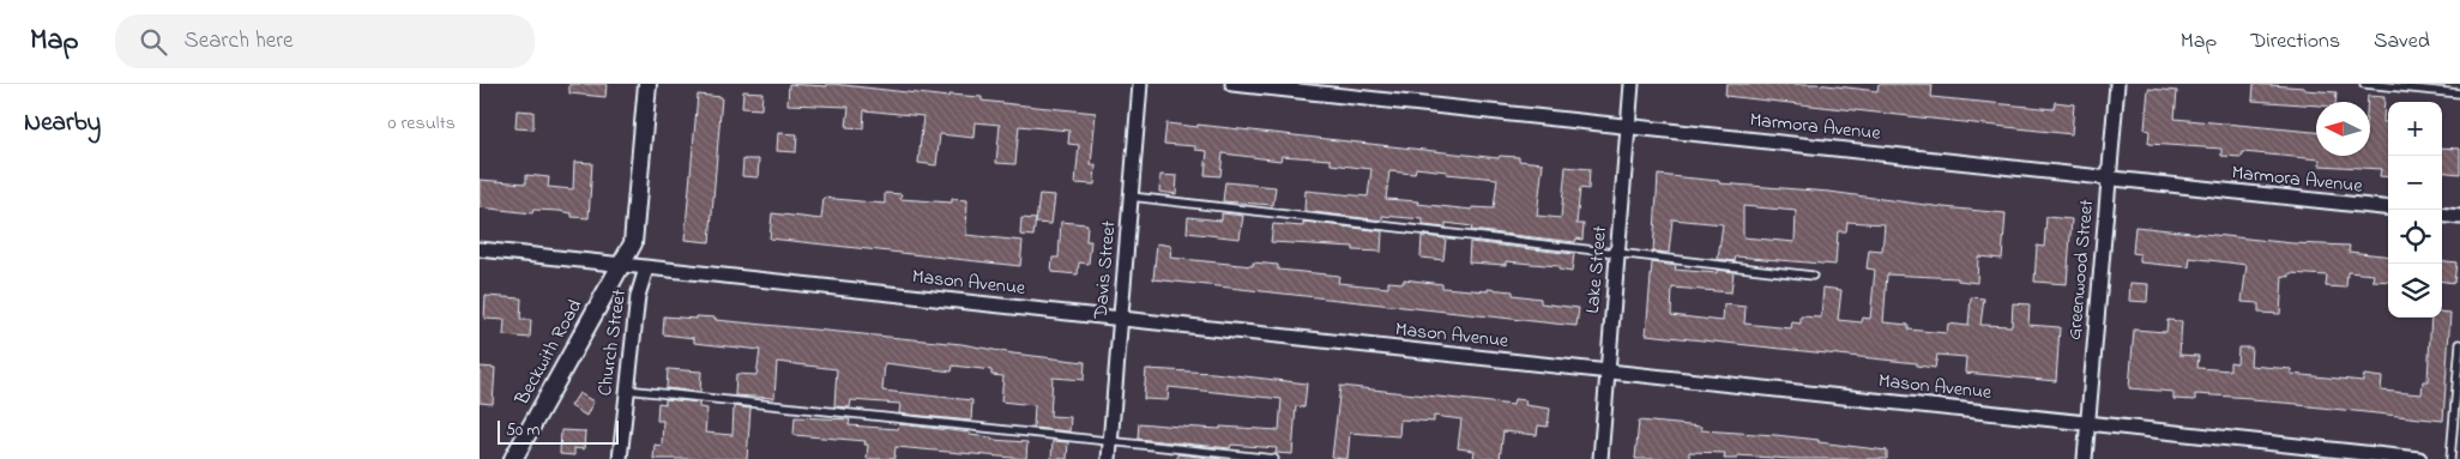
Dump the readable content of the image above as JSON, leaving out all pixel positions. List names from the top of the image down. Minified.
{"streets":{"street":["Marmora Avenue","Davis Street","Lake Street","Greenwood Street","Mason Avenue","Church Street","Beckwith Road"]},"crossings":[["Marmora Avenue","Lake Street"],["Marmora Avenue","Greenwood Street"],["Davis Street","Mason Avenue"],["Lake Street","Mason Avenue"],["Greenwood Street","Mason Avenue"],["Mason Avenue","Church Street"],["Mason Avenue","Beckwith Road"],["Church Street","Beckwith Road"]],"scale_bar":"50 m","north":"left","page":{"header":"Map","search":"Search here","nav":["Map","Directions","Saved"],"heading":["Nearby","0 results"],"map_buttons":["+","−"],"scale":"50 m"}}
